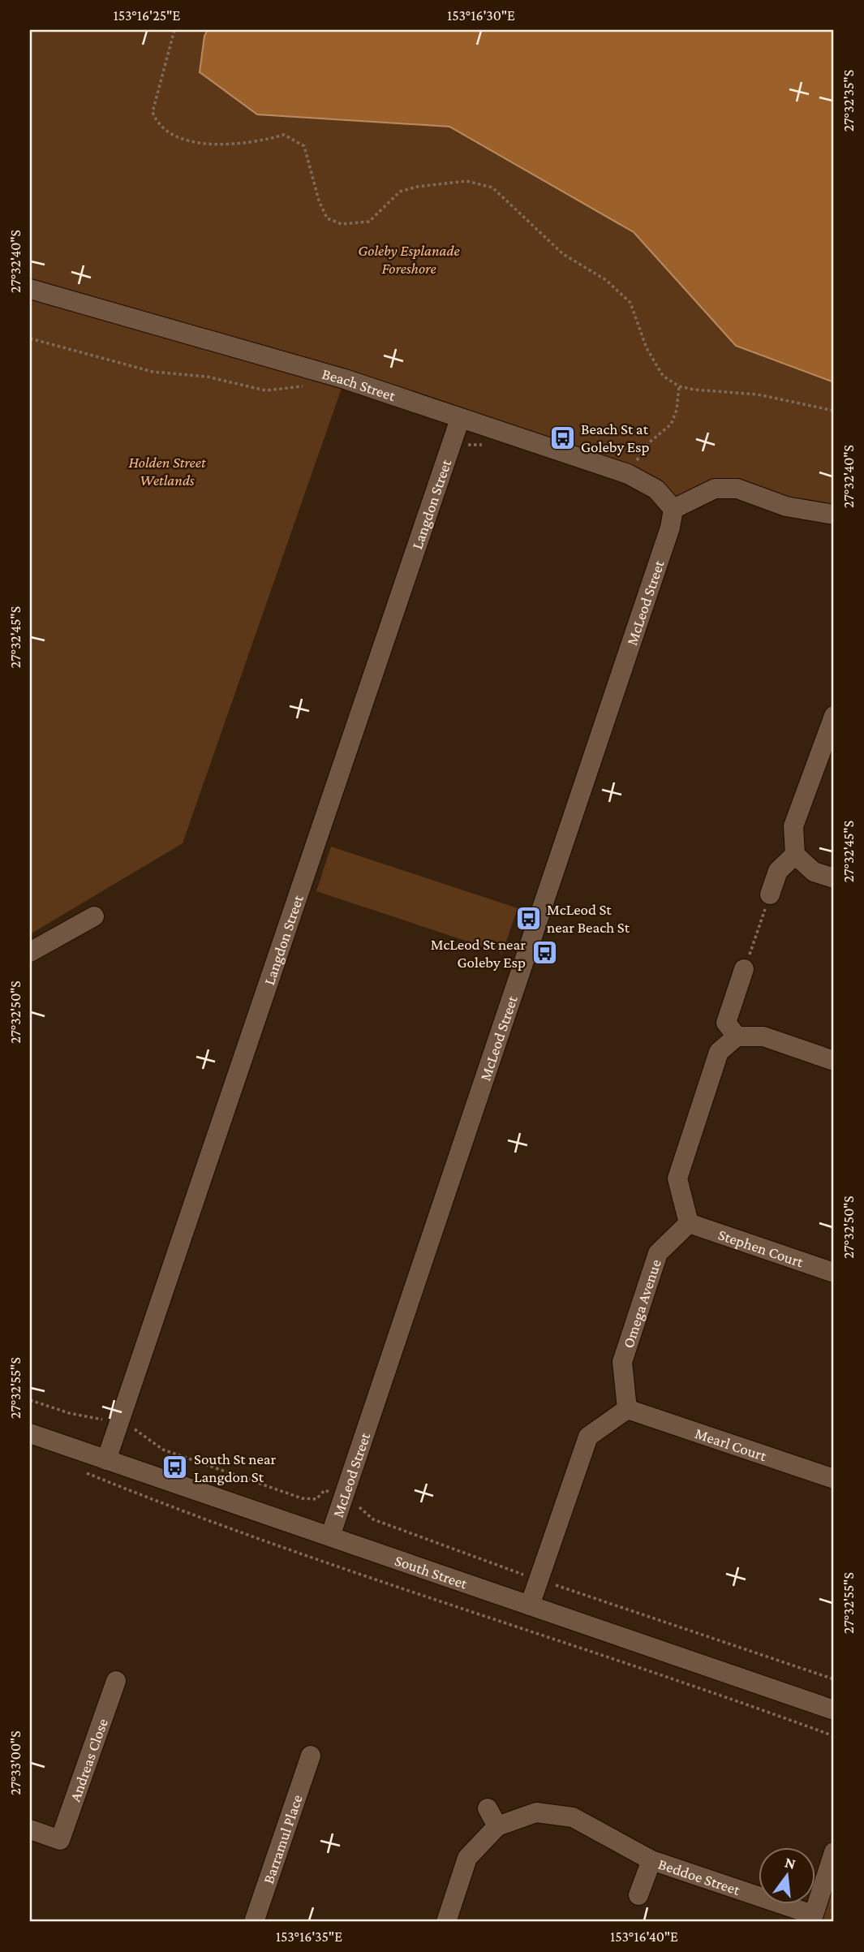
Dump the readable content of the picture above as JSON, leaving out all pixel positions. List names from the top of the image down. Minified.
{"streets":{"street":["Beach Street","Langdon Street","McLeod Street","Stephen Court","Omega Avenue","Mearl Court","South Street","Andreas Close","Barramul Place","Beddoe Street"]},"crossings":[["Beach Street","Langdon Street"],["Beach Street","McLeod Street"],["Langdon Street","South Street"],["McLeod Street","South Street"],["Stephen Court","Omega Avenue"],["Omega Avenue","Mearl Court"]],"parks":["Goleby Esplanade Foreshore","Holden Street Wetlands"],"places":{"bus stop":["Beach St at Goleby Esp","McLeod St near Beach St","McLeod St near Goleby Esp","South St near Langdon St"]},"north":"top","coordinates":["153°16'25\"E","153°16'30\"E","27°32'35\"S","27°32'40\"S","27°32'45\"S","27°32'50\"S","27°32'55\"S","27°33'00\"S","153°16'35\"E","153°16'40\"E"]}
